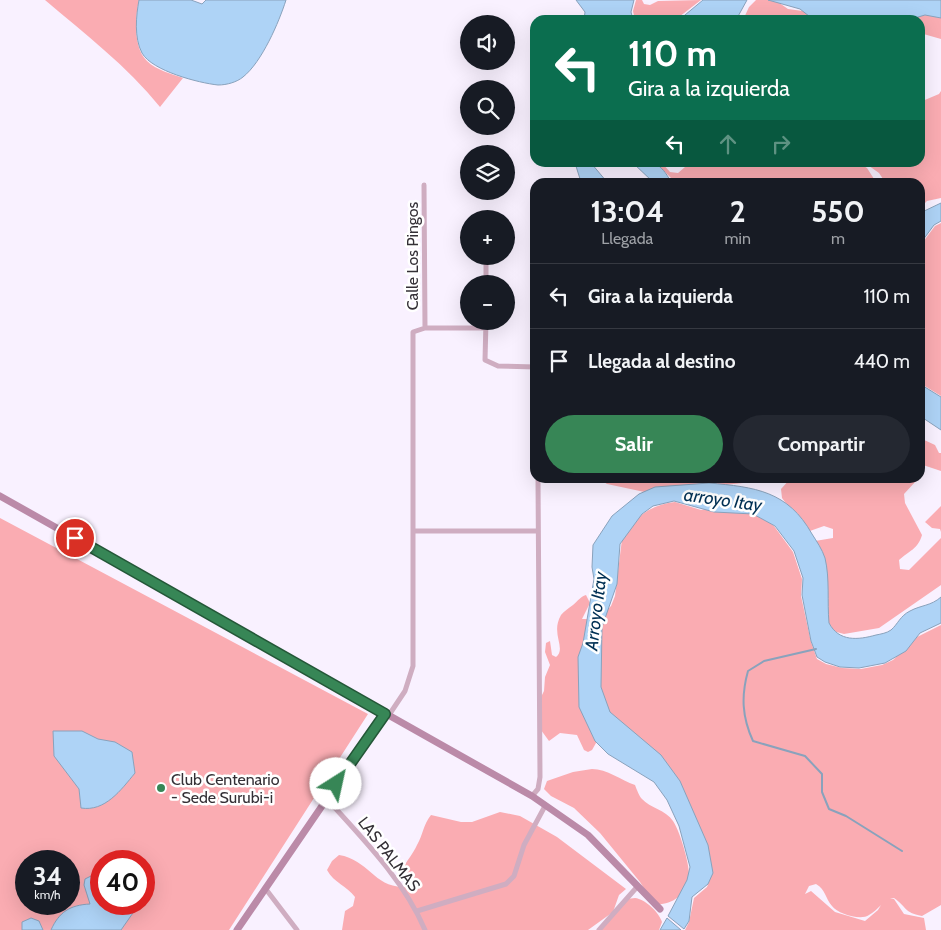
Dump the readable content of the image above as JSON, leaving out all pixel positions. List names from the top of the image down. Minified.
{"streets":{"street":["Calle Los Pingos","LAS PALMAS"]},"water":["arroyo Itay","Arroyo Itay"],"places":["Club Centenario - Sede Surubi-i"],"page":{"map_buttons":["+","−"],"turn":["110 m","Gira a la izquierda"],"eta":["13:04","Llegada","2","min","550","m"],"list":[{"name":"Gira a la izquierda","value":"110 m"},{"name":"Llegada al destino","value":"440 m"}],"buttons":["Salir","Compartir"],"speed":"34 km/h","limit":"40"}}
